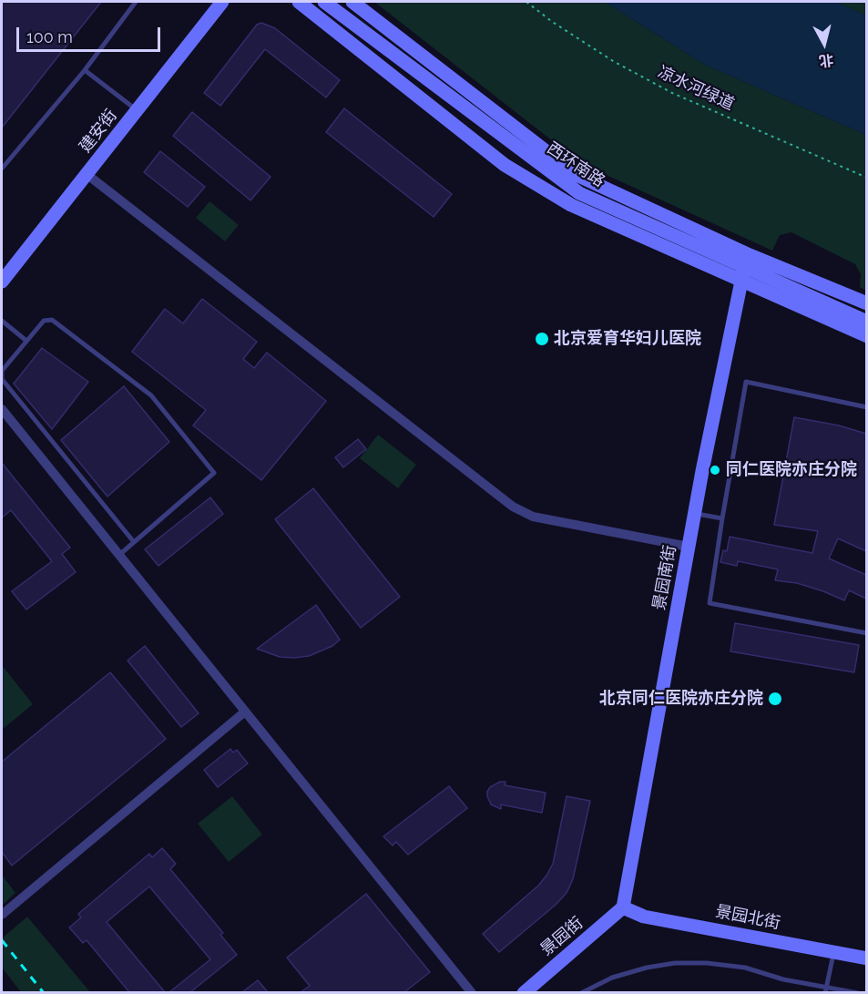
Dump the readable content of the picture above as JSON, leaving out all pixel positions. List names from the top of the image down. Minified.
{"streets":{"street":["建安街","西环南路","景园南街","景园北街","景园街"],"path":["凉水河绿道"]},"crossings":[["西环南路","景园南街"],["景园南街","景园北街"],["景园南街","景园街"],["景园北街","景园街"]],"places":["北京爱育华妇儿医院","同仁医院亦庄分院","北京同仁医院亦庄分院"],"scale_bar":"100 m","north":"bottom"}
